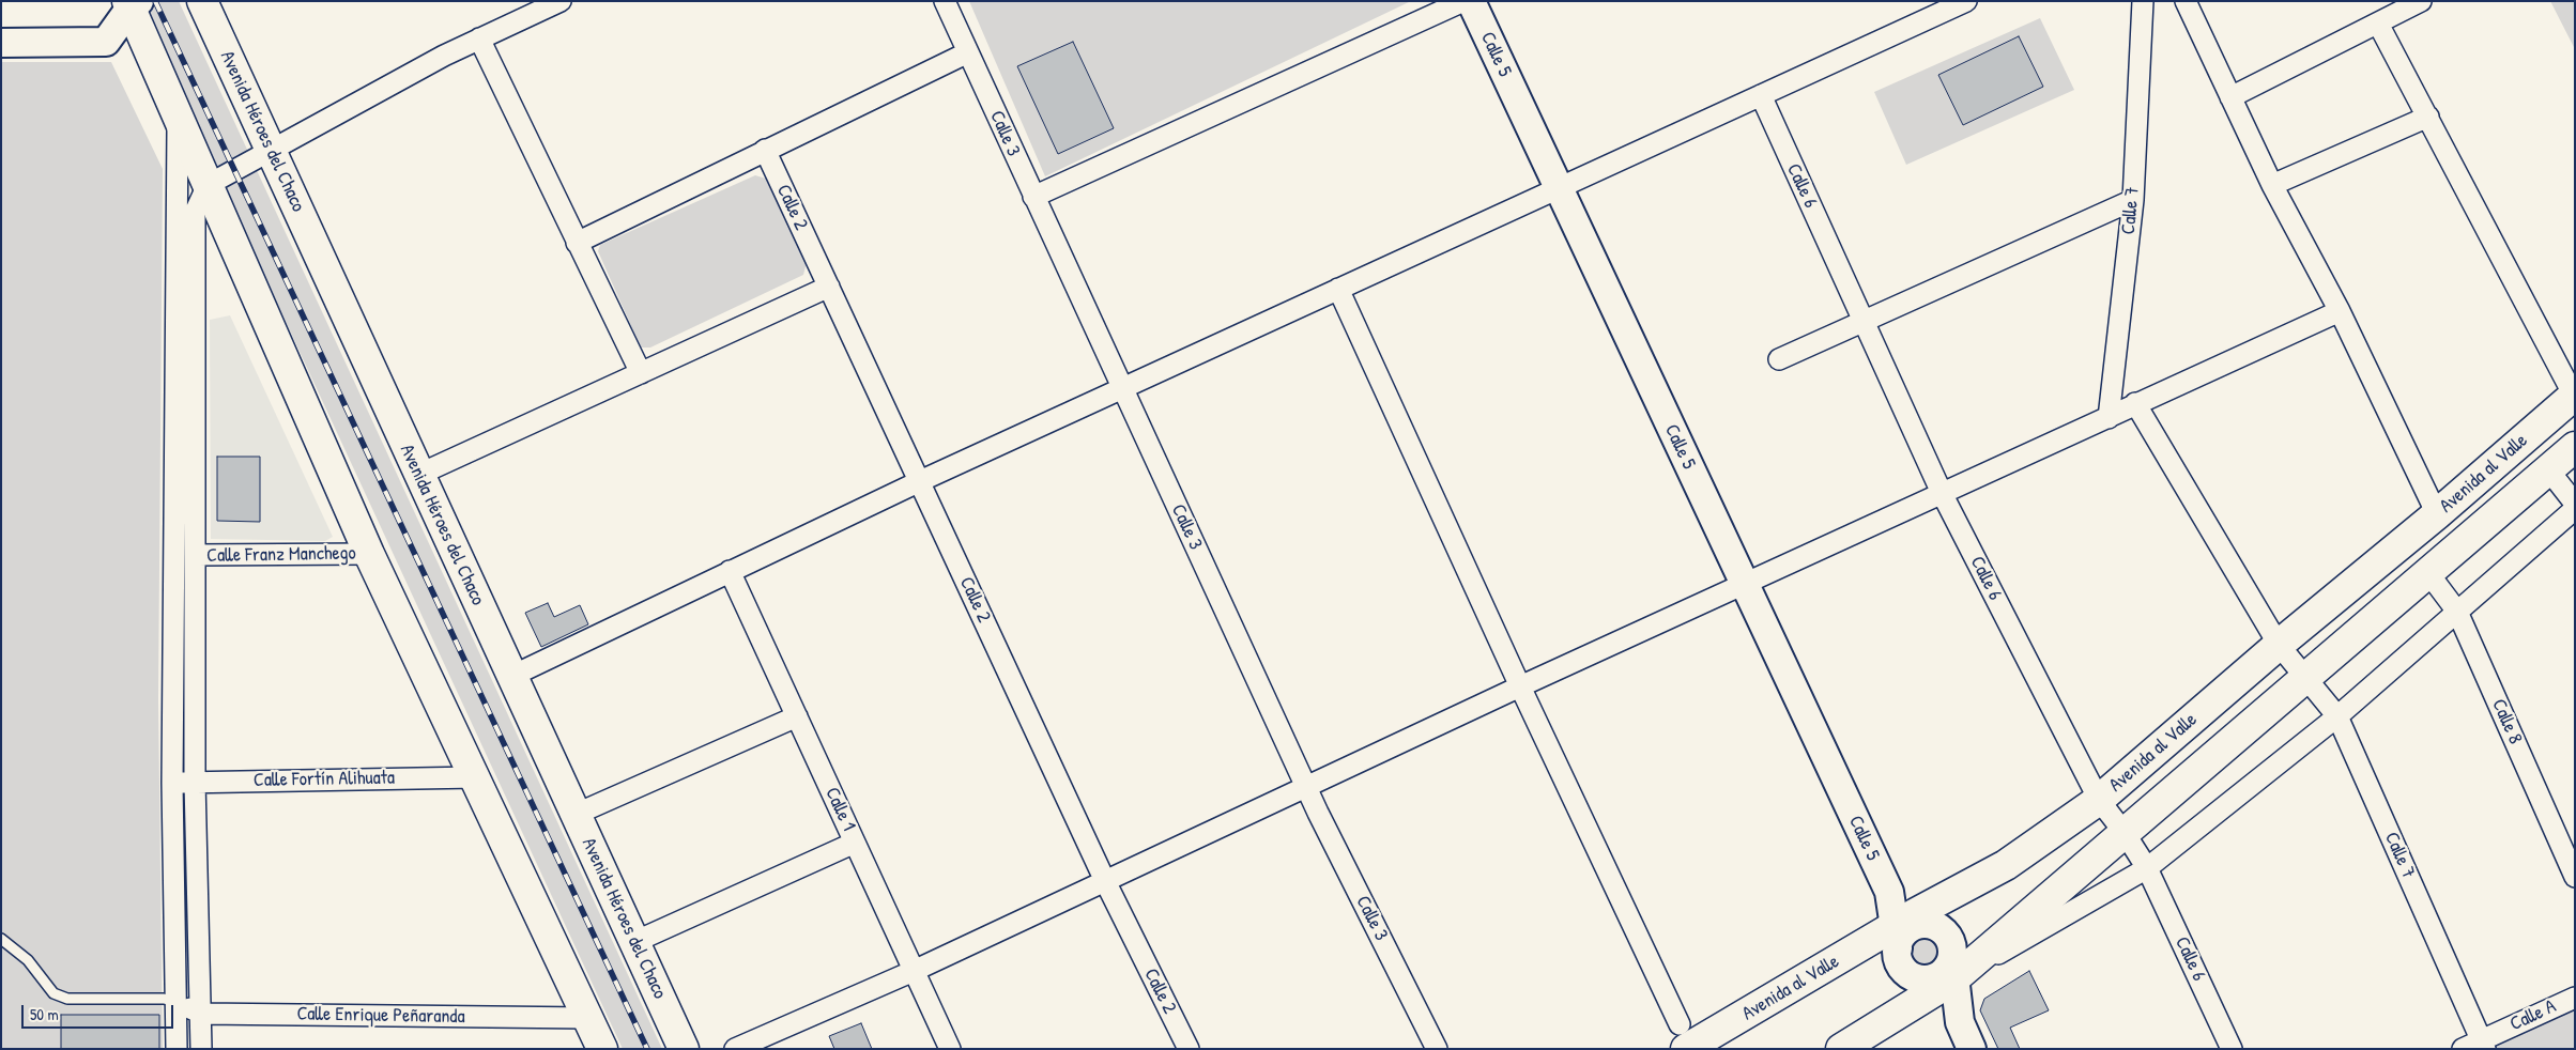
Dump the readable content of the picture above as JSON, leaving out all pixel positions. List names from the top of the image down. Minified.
{"streets":{"main road":["Calle 5","Avenida Héroes del Chaco","Avenida al Valle"],"street":["Calle 3","Calle 6","Calle 2","Calle 7","Calle Franz Manchego","Calle 8","Calle Fortín Alihuata","Calle 1","Calle Enrique Peñaranda","Calle A"]},"crossings":[["Calle 5","Avenida al Valle"],["Calle 6","Avenida al Valle"],["Calle 7","Avenida al Valle"],["Calle 7","Calle A"],["Avenida al Valle","Calle 8"]],"scale_bar":"50 m"}
